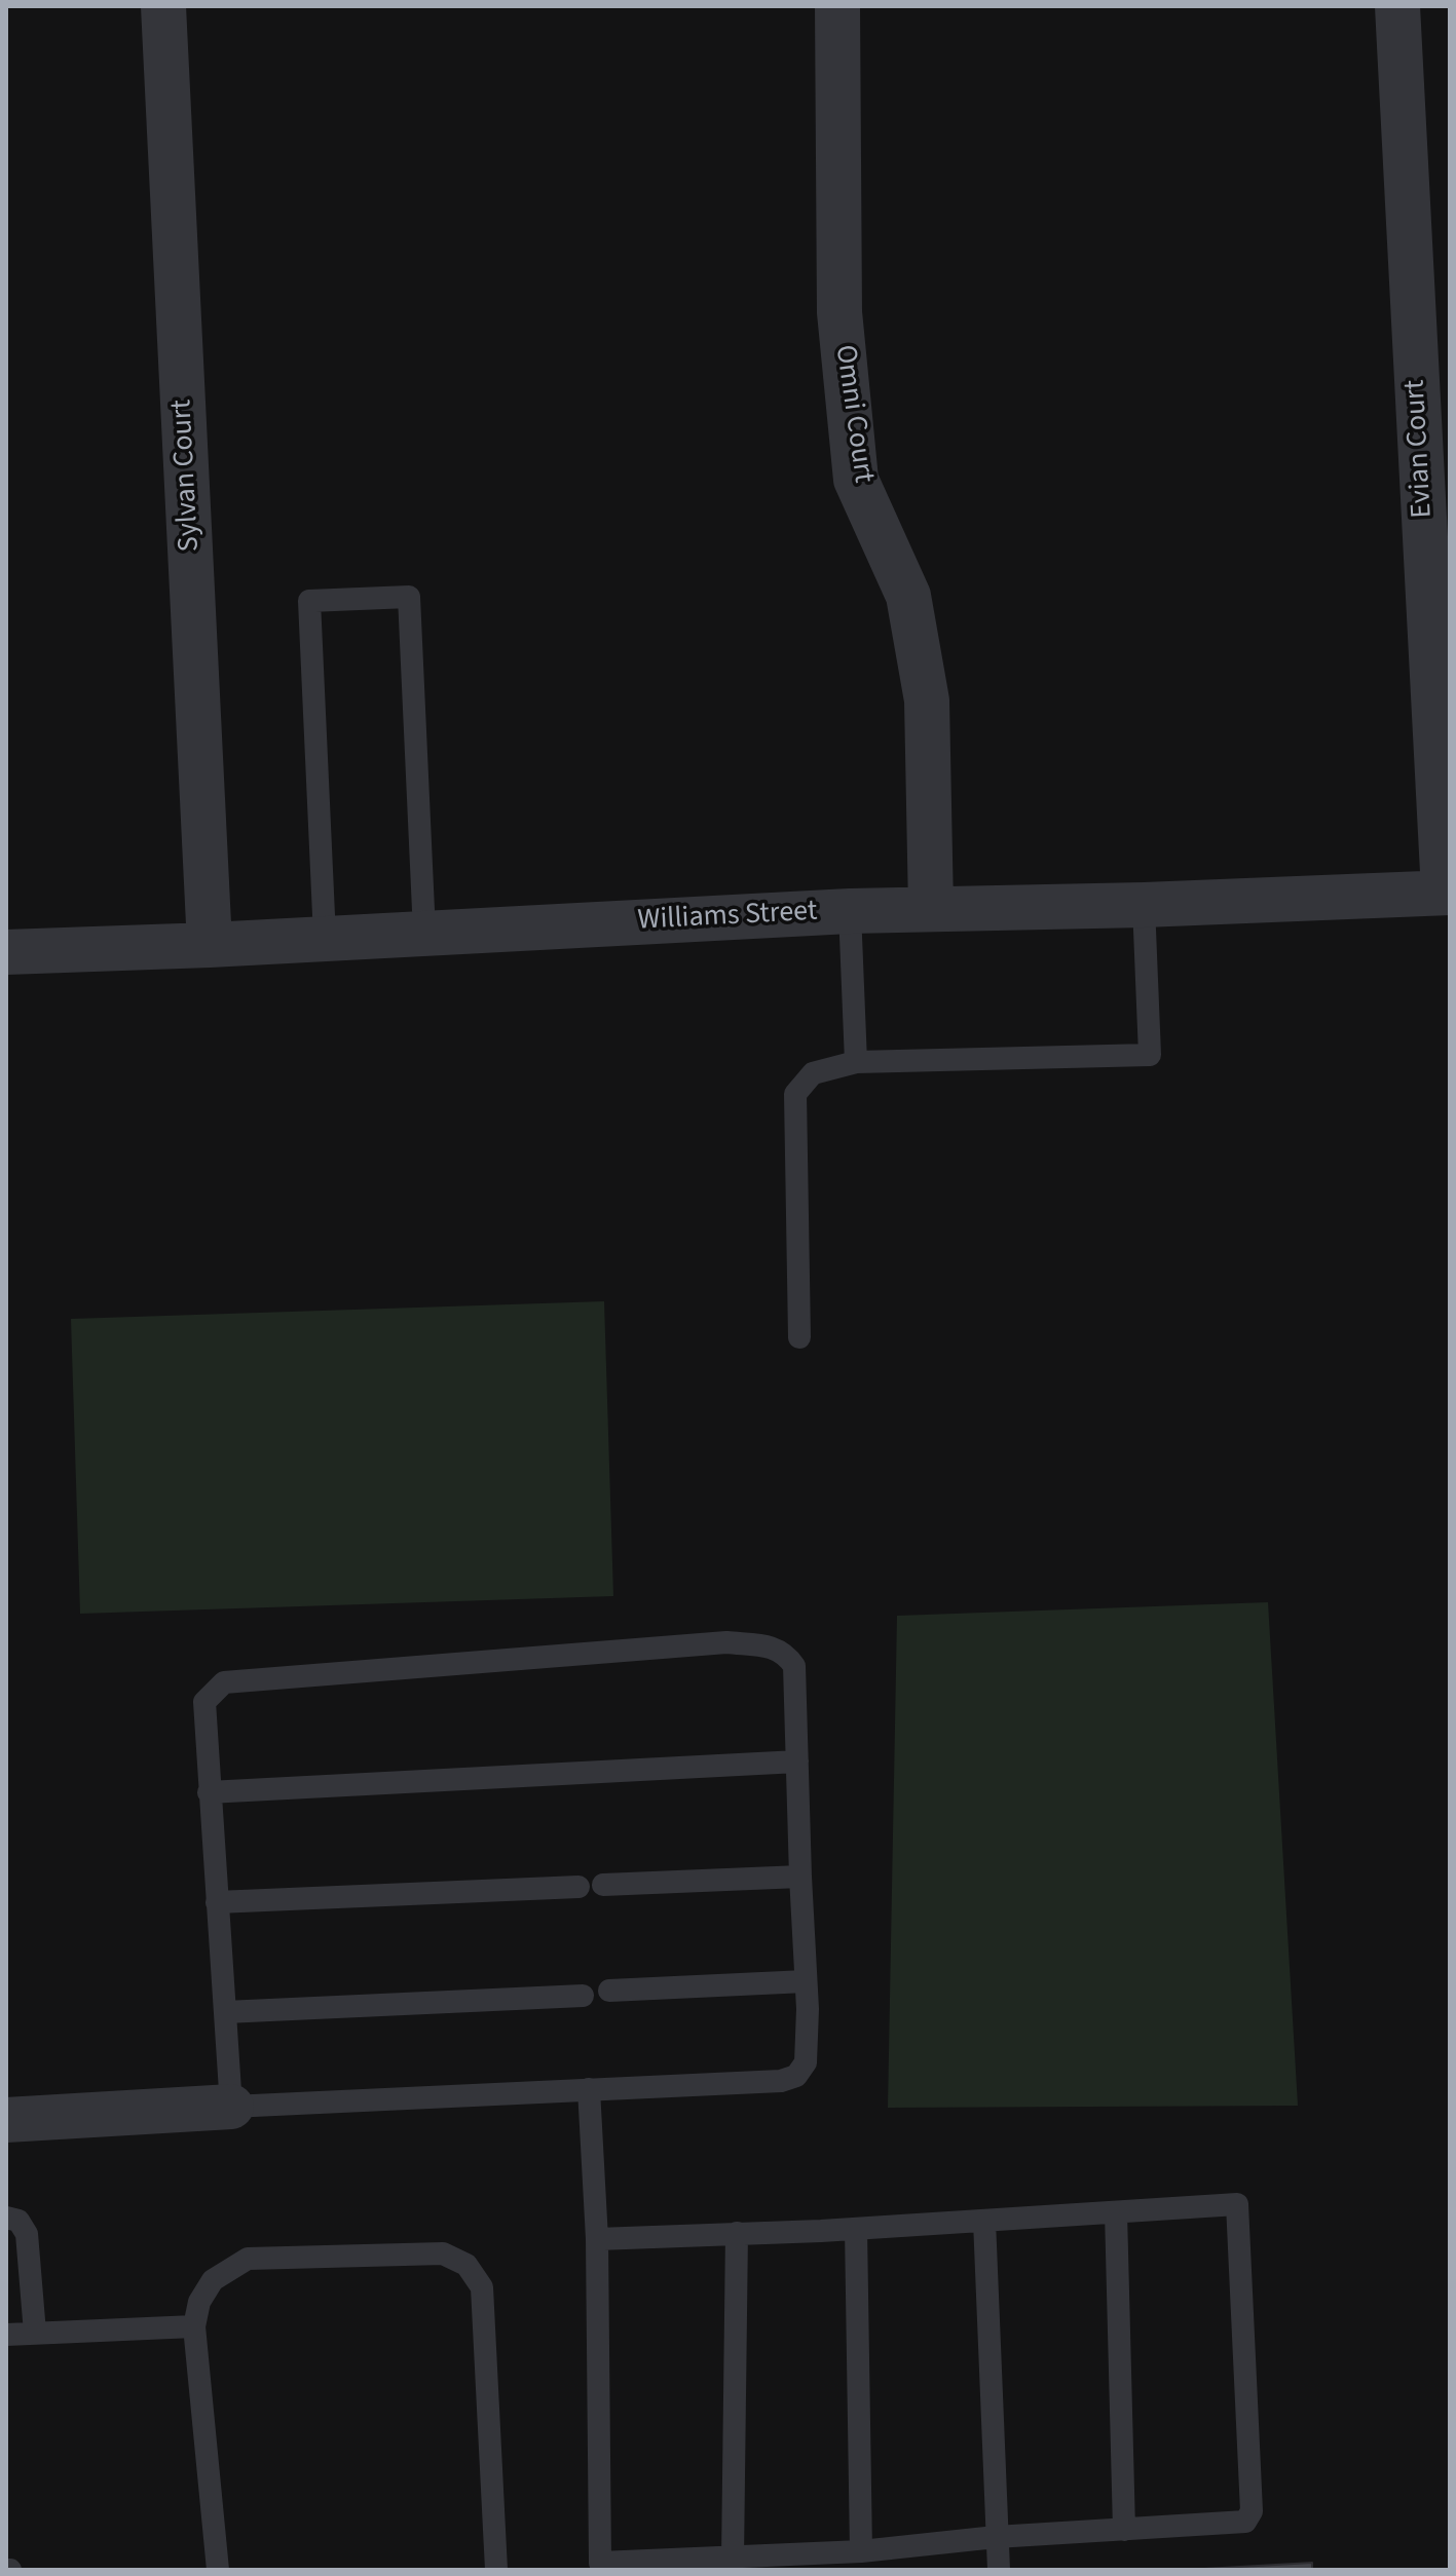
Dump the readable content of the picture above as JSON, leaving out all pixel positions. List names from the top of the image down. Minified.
{"streets":{"street":["Omni Court","Evian Court","Sylvan Court","Williams Street"]},"crossings":[["Omni Court","Williams Street"],["Evian Court","Williams Street"],["Sylvan Court","Williams Street"]]}
